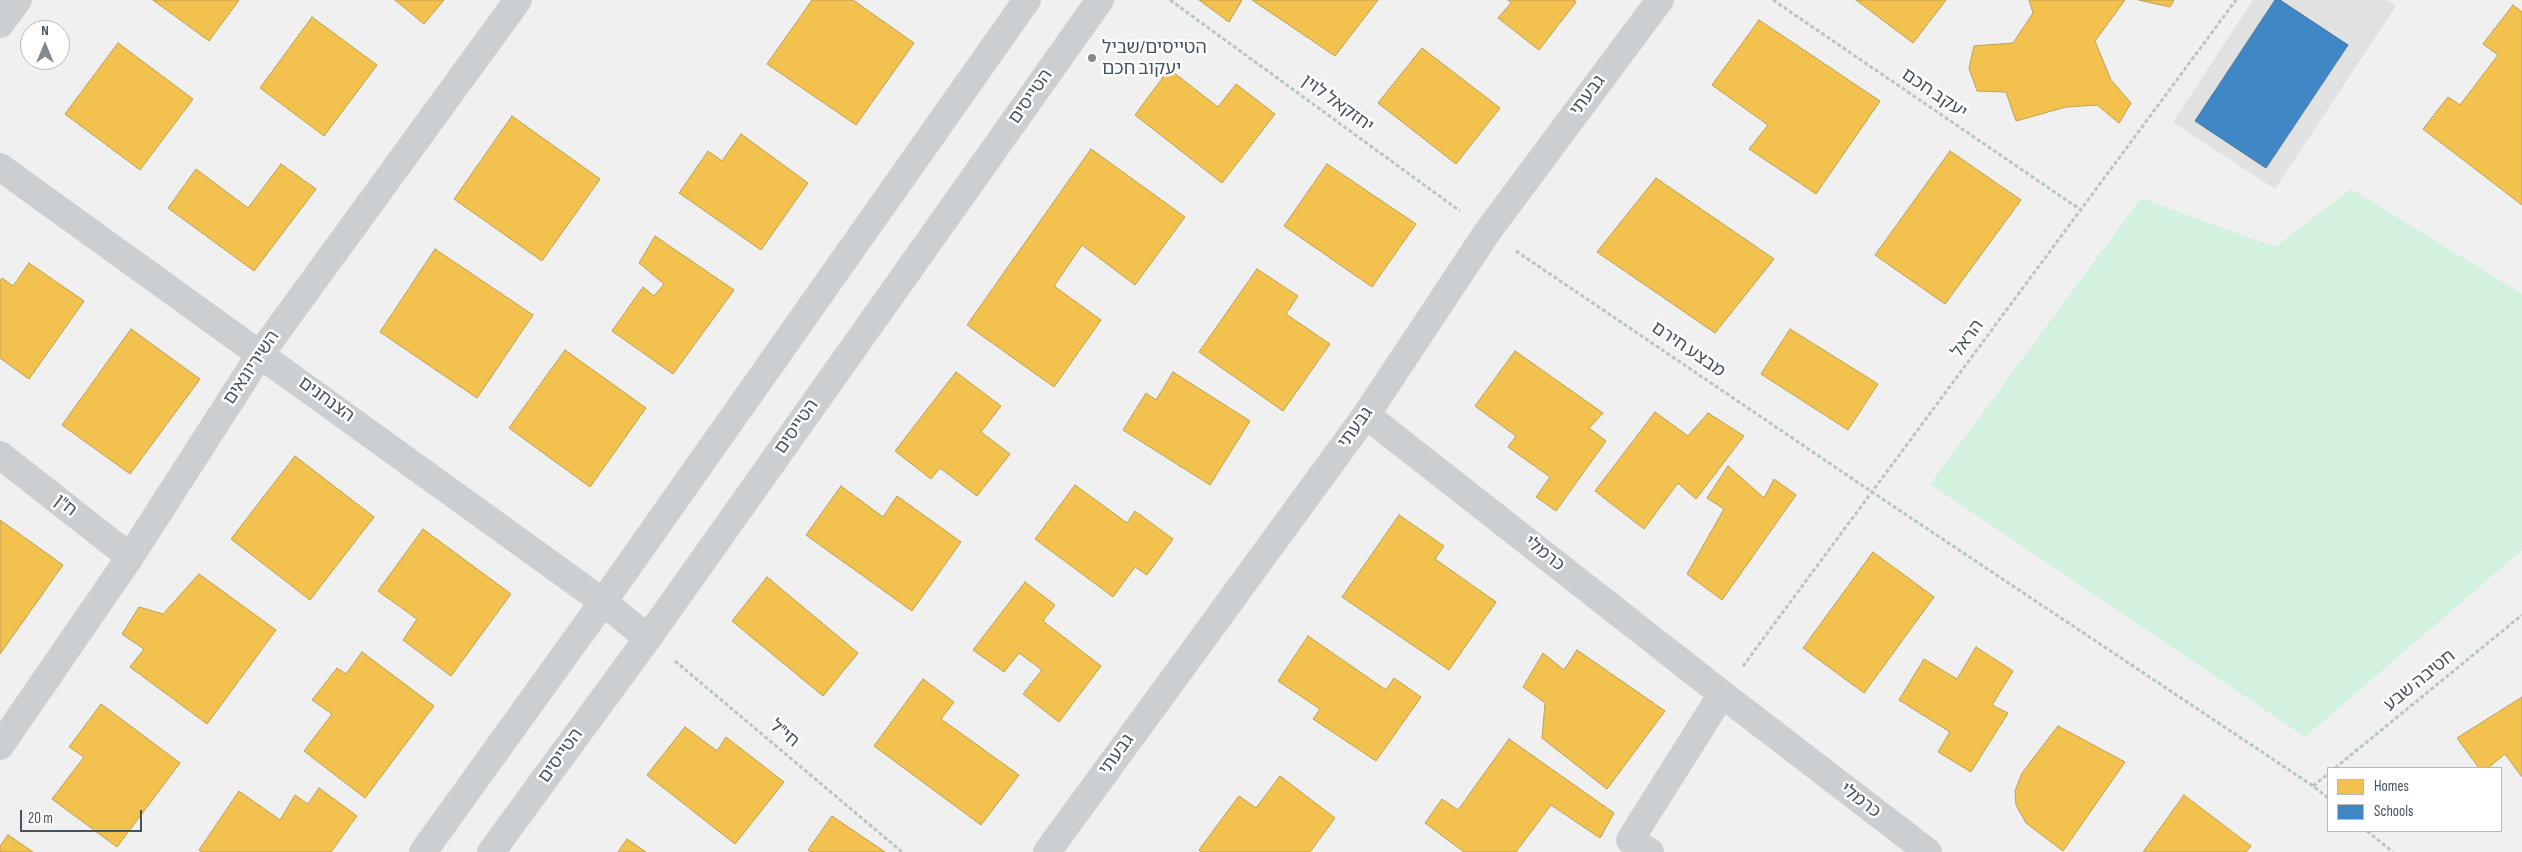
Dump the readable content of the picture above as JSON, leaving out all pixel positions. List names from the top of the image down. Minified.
{"streets":{"street":["גבעתי","הטייסים","השיריונאים","הצנחנים","ח\"ן","כרמלי"],"path":["יעקב חכם","יחזקאל לוין","הראל","מבצע חירם","חטיבה שבע","חי\"ל"]},"crossings":[["יעקב חכם","הראל"],["גבעתי","יחזקאל לוין"],["גבעתי","מבצע חירם"],["גבעתי","כרמלי"],["הטייסים","הצנחנים"],["הטייסים","חי\"ל"],["יחזקאל לוין","מבצע חירם"],["הראל","מבצע חירם"],["הראל","כרמלי"],["השיריונאים","הצנחנים"],["השיריונאים","ח\"ן"],["הצנחנים","חי\"ל"]],"places":["הטייסים/שביל יעקוב חכם"],"legend":["Homes","Schools"],"scale_bar":"20 m","north":"top"}
